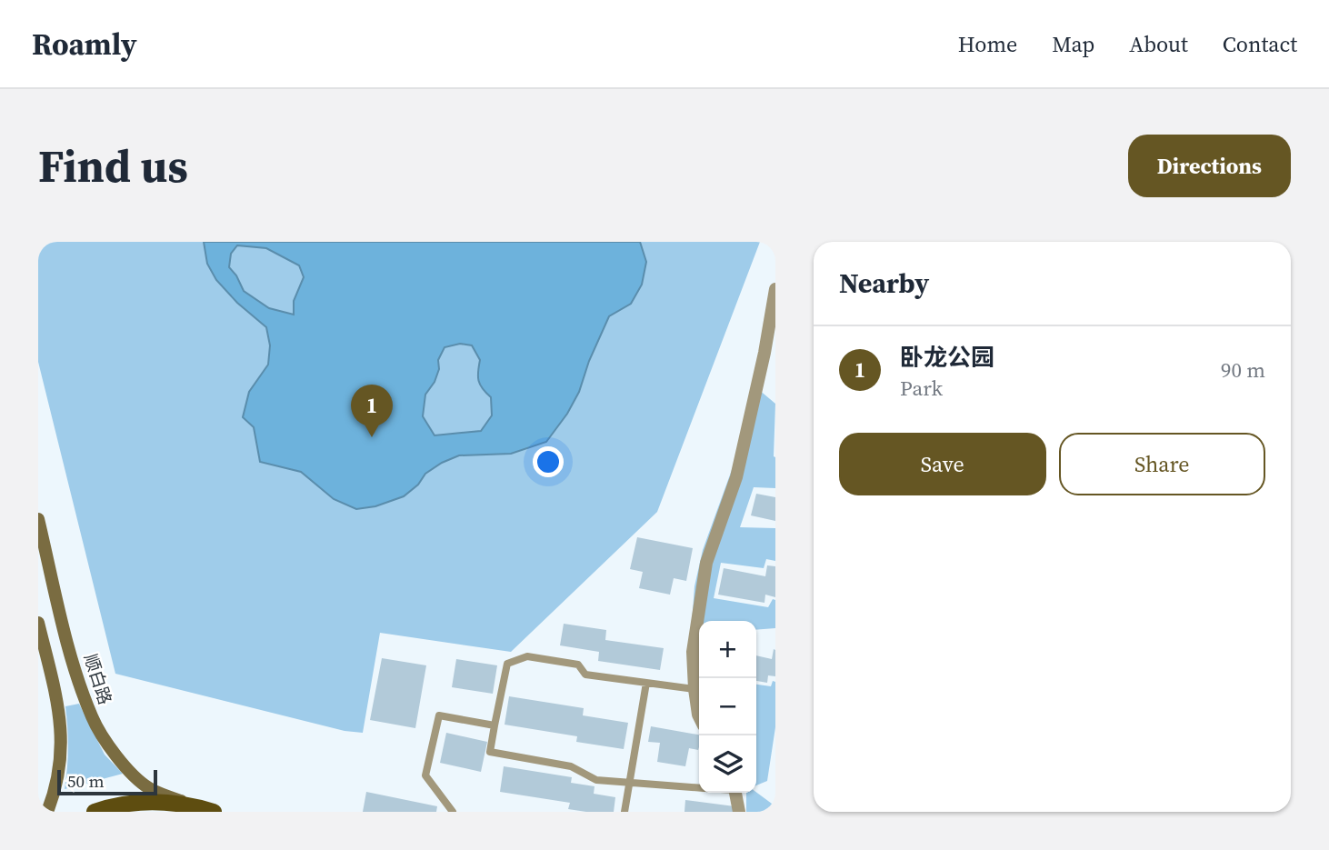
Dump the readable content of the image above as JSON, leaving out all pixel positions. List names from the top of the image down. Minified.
{"streets":{"main road":["顺白路"]},"scale_bar":"50 m","page":{"header":"Roamly","nav":["Home","Map","About","Contact"],"buttons":["Directions",["Save","Share"]],"title":"Find us","heading":"Nearby","list":[{"mark":"1","name":"卧龙公园","note":"Park","value":"90 m"}],"pins":"1","map_buttons":["+","−"],"scale":"50 m"}}
